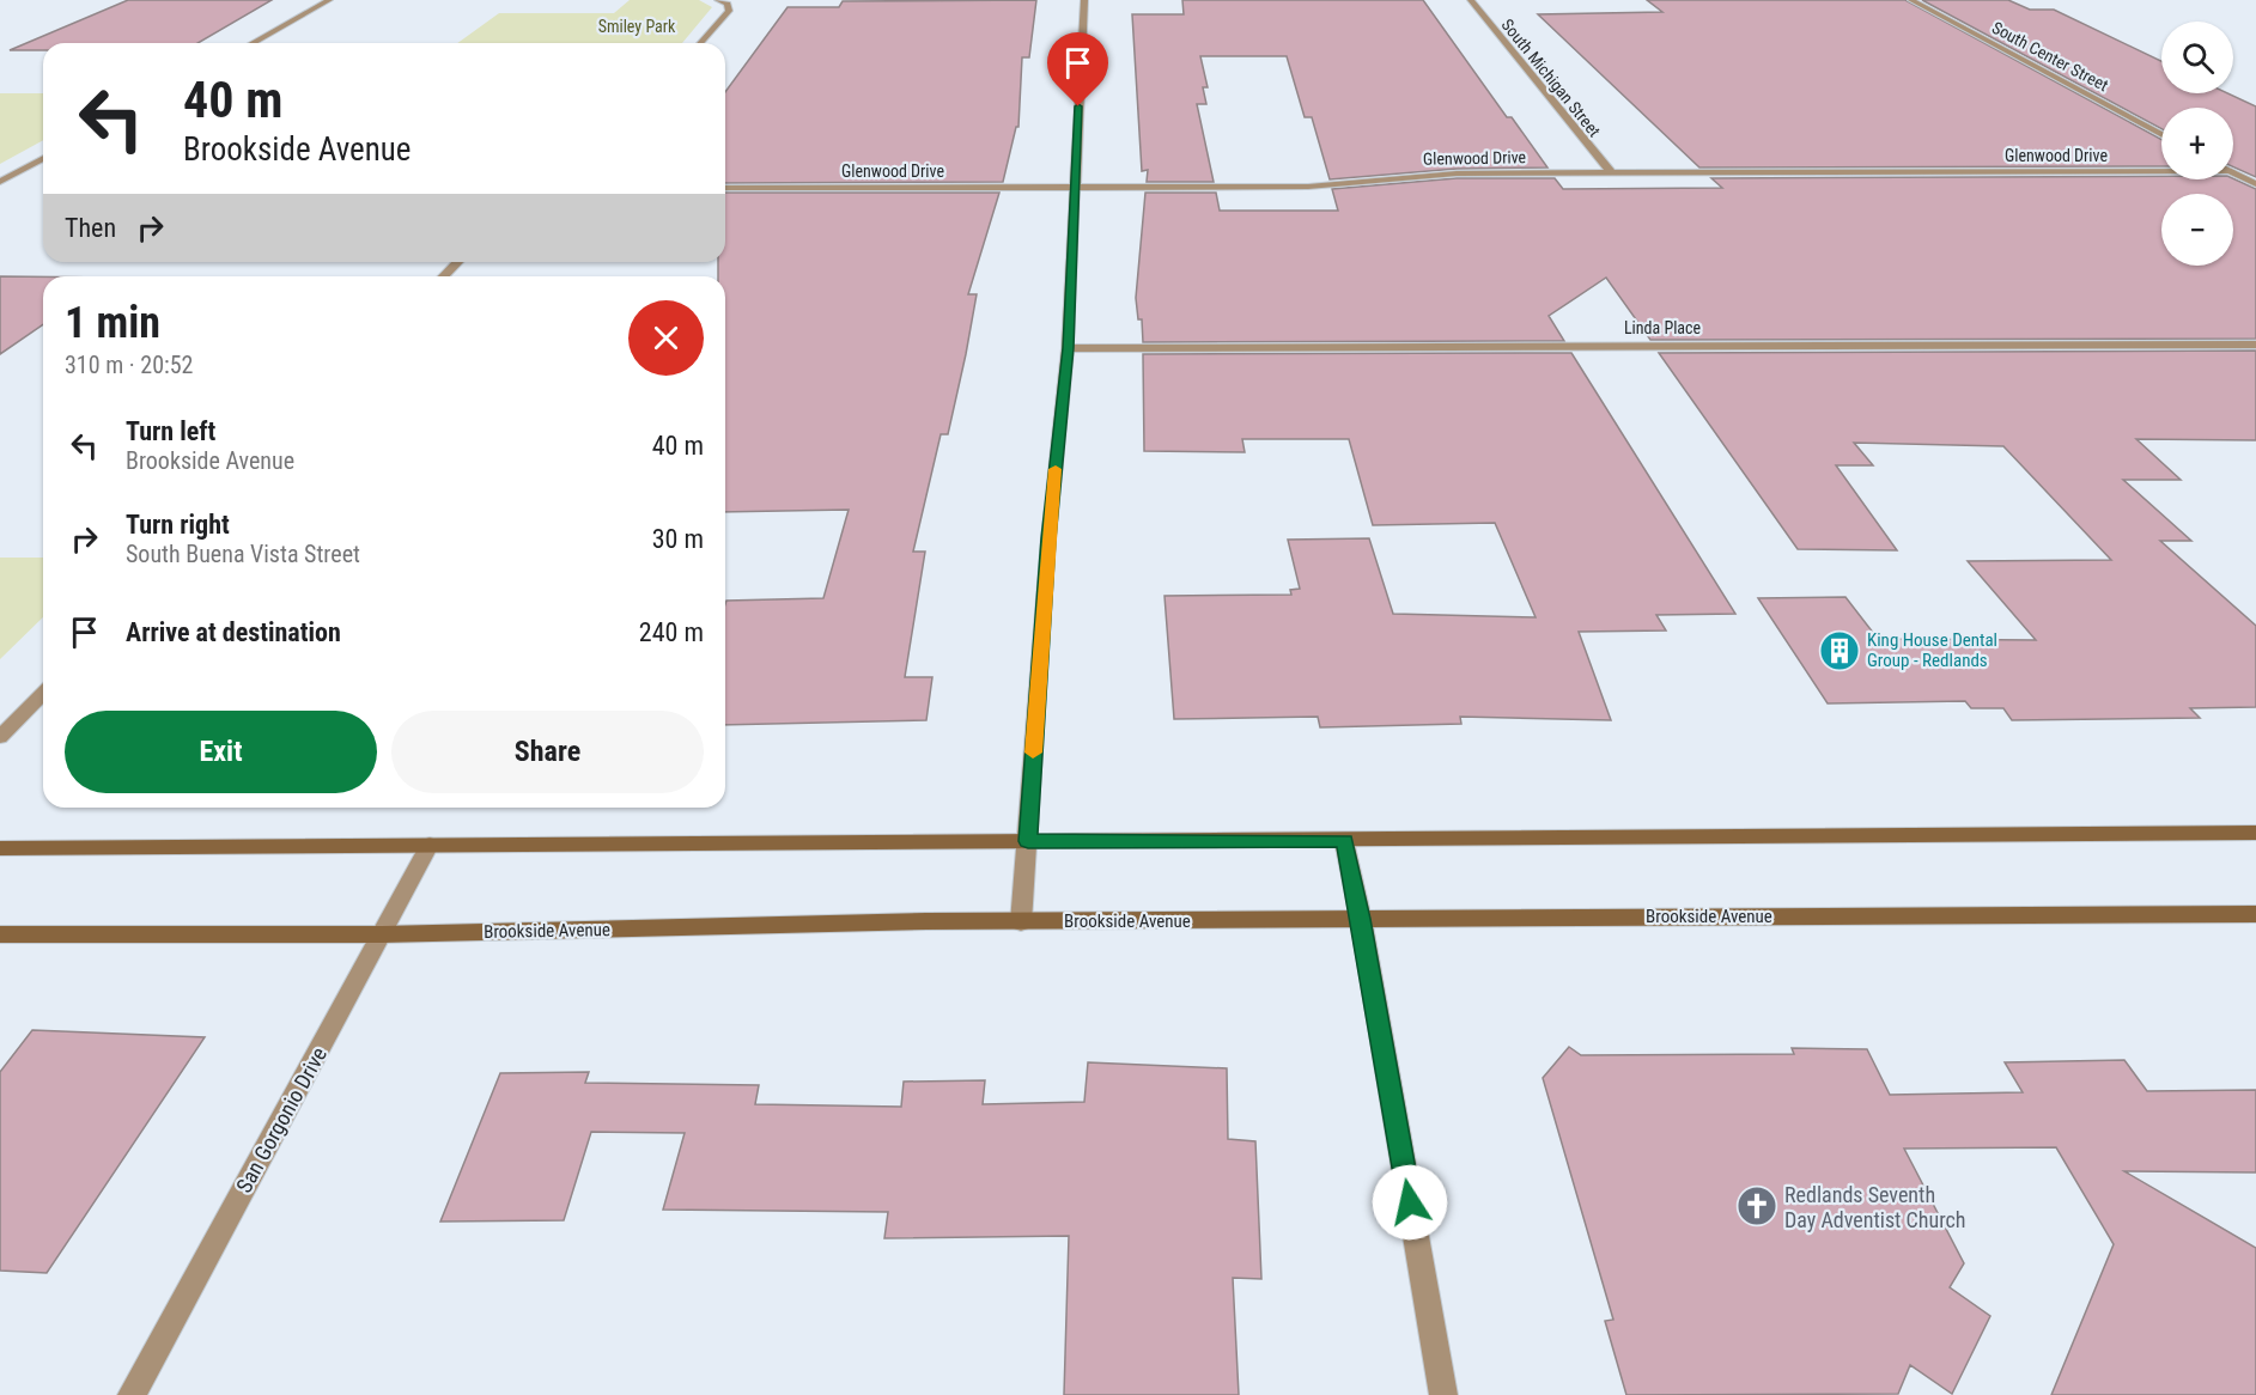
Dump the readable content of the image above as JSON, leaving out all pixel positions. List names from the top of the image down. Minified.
{"streets":{"main road":["Brookside Avenue"],"street":["South Center Street","South Michigan Street","Glenwood Drive","Linda Place","San Gorgonio Drive"]},"crossings":[["South Michigan Street","Glenwood Drive"],["Brookside Avenue","San Gorgonio Drive"]],"parks":["Smiley Park"],"places":{"building":["King House Dental Group - Redlands"],"church":["Redlands Seventh Day Adventist Church"]},"page":{"map_buttons":["+","−"],"turn":["40 m","Brookside Avenue"],"then":"Then","heading":["1 min","310 m · 20:52"],"list":[{"name":"Turn left","note":"Brookside Avenue","value":"40 m"},{"name":"Turn right","note":"South Buena Vista Street","value":"30 m"},{"name":"Arrive at destination","value":"240 m"}],"buttons":["Exit","Share"]}}
